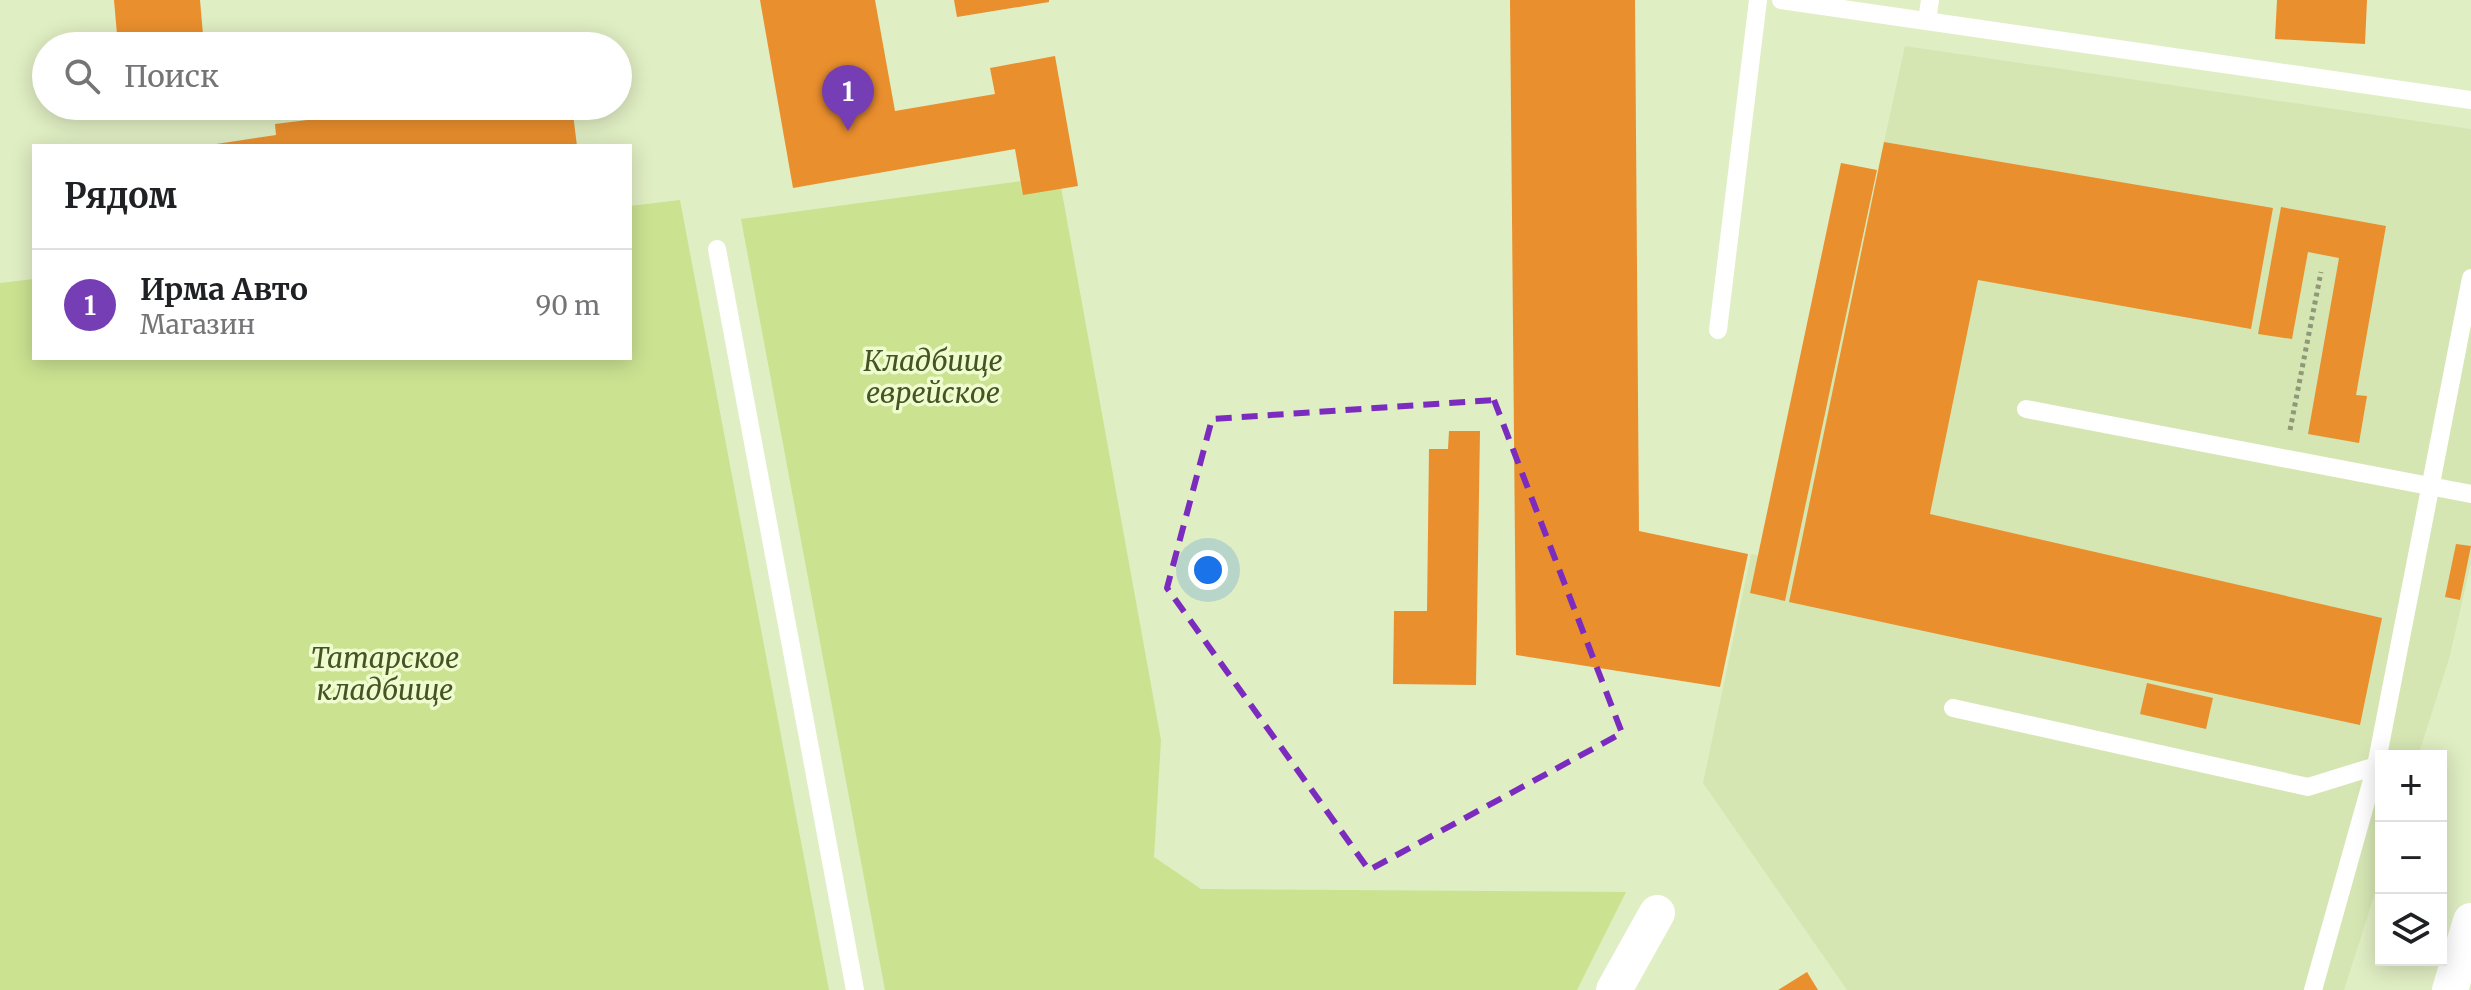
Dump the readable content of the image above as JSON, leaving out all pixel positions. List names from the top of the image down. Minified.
{"parks":["Кладбище еврейское","Татарское кладбище"],"page":{"search":"Поиск","pins":"1","heading":"Рядом","list":[{"mark":"1","name":"Ирма Авто","note":"Магазин","value":"90 m"}],"map_buttons":["+","−"]}}
